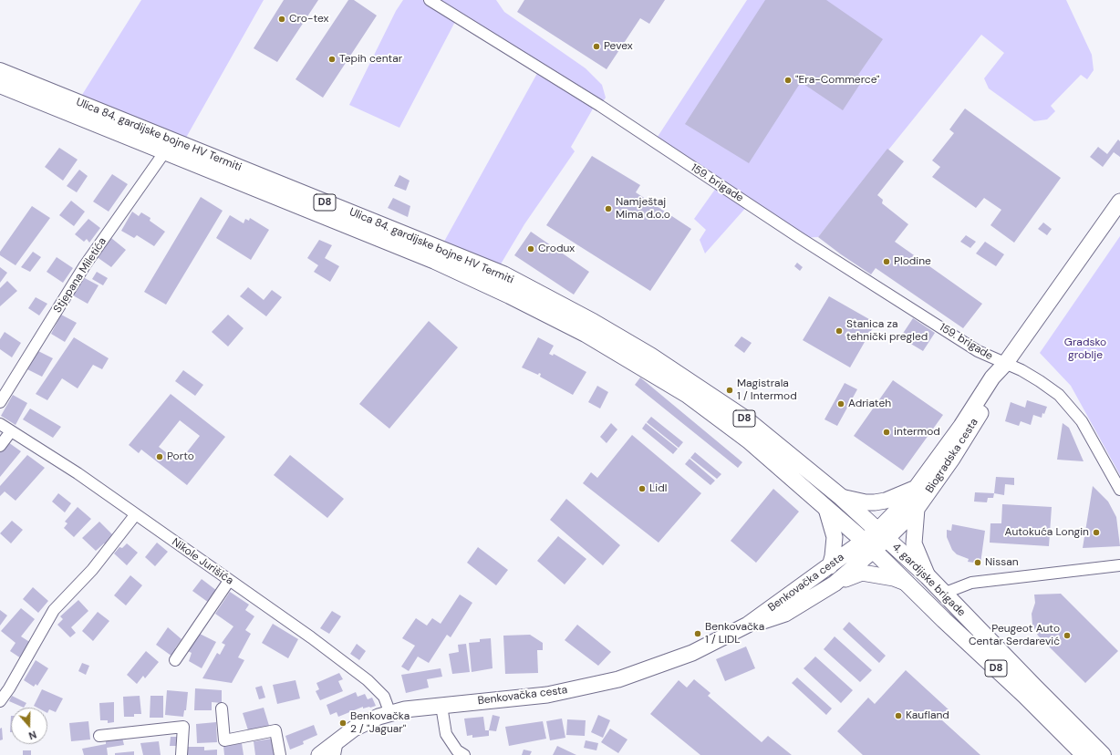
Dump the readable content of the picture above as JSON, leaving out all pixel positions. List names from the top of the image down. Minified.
{"streets":{"main road":["Ulica 84. gardijske bojne HV Termiti","D8","Biogradska cesta","4. gardijske brigade","Benkovačka cesta"],"street":["159. brigade","Stjepana Miletića","Nikole Jurišića"]},"crossings":[["Ulica 84. gardijske bojne HV Termiti","Stjepana Miletića"],["Ulica 84. gardijske bojne HV Termiti","Biogradska cesta"],["Ulica 84. gardijske bojne HV Termiti","4. gardijske brigade"],["Ulica 84. gardijske bojne HV Termiti","Benkovačka cesta"],["159. brigade","Biogradska cesta"],["Biogradska cesta","4. gardijske brigade"],["Nikole Jurišića","Benkovačka cesta"],["4. gardijske brigade","Benkovačka cesta"]],"parks":["Gradsko groblje"],"places":["Cro-tex","Pevex","Tepih centar","\"Era-Commerce\"","Namještaj Mima d.o.o","Crodux","Plodine","Stanica za tehnički pregled","Magistrala 1 / Intermod","Adriateh","intermod","Porto","Lidl","Autokuća Longin","Nissan","Benkovačka 1 / LIDL","Peugeot Auto Centar Serdarević","Kaufland","Benkovačka 2 / \"Jaguar\""],"north":"bottom"}
